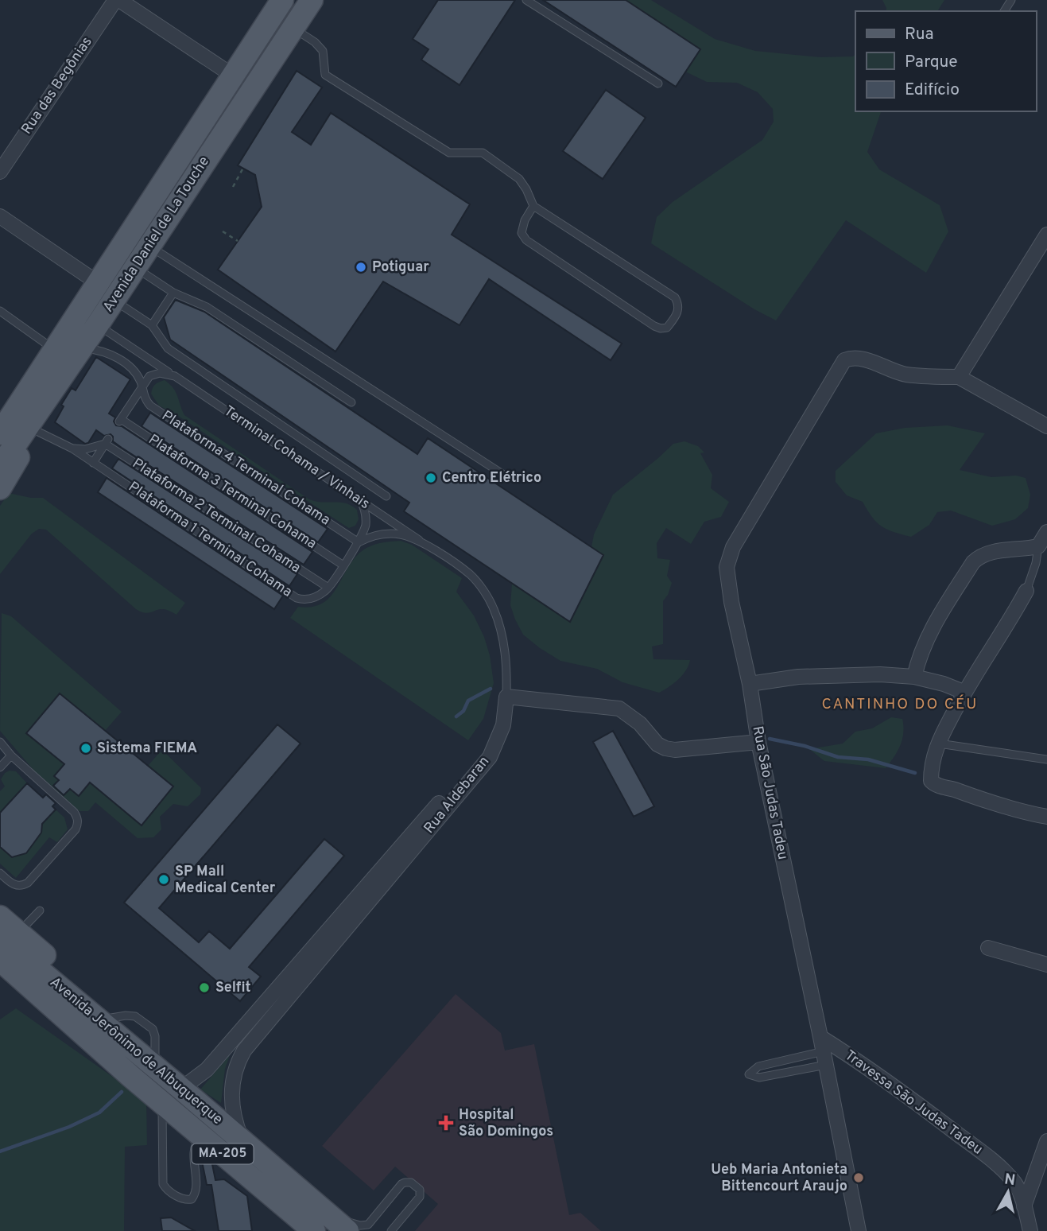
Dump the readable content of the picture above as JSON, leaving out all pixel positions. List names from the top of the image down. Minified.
{"streets":{"main road":["Avenida Daniel de La Touche","Avenida Jerônimo de Albuquerque","MA-205"],"street":["Rua das Begônias","Rua São Judas Tadeu","Rua Aldebaran","Travessa São Judas Tadeu"],"lane":["Terminal Cohama / Vinhais","Plataforma 4 Terminal Cohama","Plataforma 3 Terminal Cohama","Plataforma 2 Terminal Cohama","Plataforma 1 Terminal Cohama"]},"crossings":[["Avenida Daniel de La Touche","Terminal Cohama / Vinhais"],["Terminal Cohama / Vinhais","Rua Aldebaran"],["Plataforma 4 Terminal Cohama","Plataforma 3 Terminal Cohama"],["Plataforma 2 Terminal Cohama","Plataforma 1 Terminal Cohama"],["Rua São Judas Tadeu","Travessa São Judas Tadeu"],["Rua Aldebaran","Avenida Jerônimo de Albuquerque"]],"districts":["CANTINHO DO CÉU"],"places":{"other":["Potiguar","Centro Elétrico","Sistema FIEMA","SP Mall Medical Center","Selfit","Ueb Maria Antonieta Bittencourt Araujo"],"health":["Hospital São Domingos"]},"legend":["Rua","Parque","Edifício"],"north":"top"}
